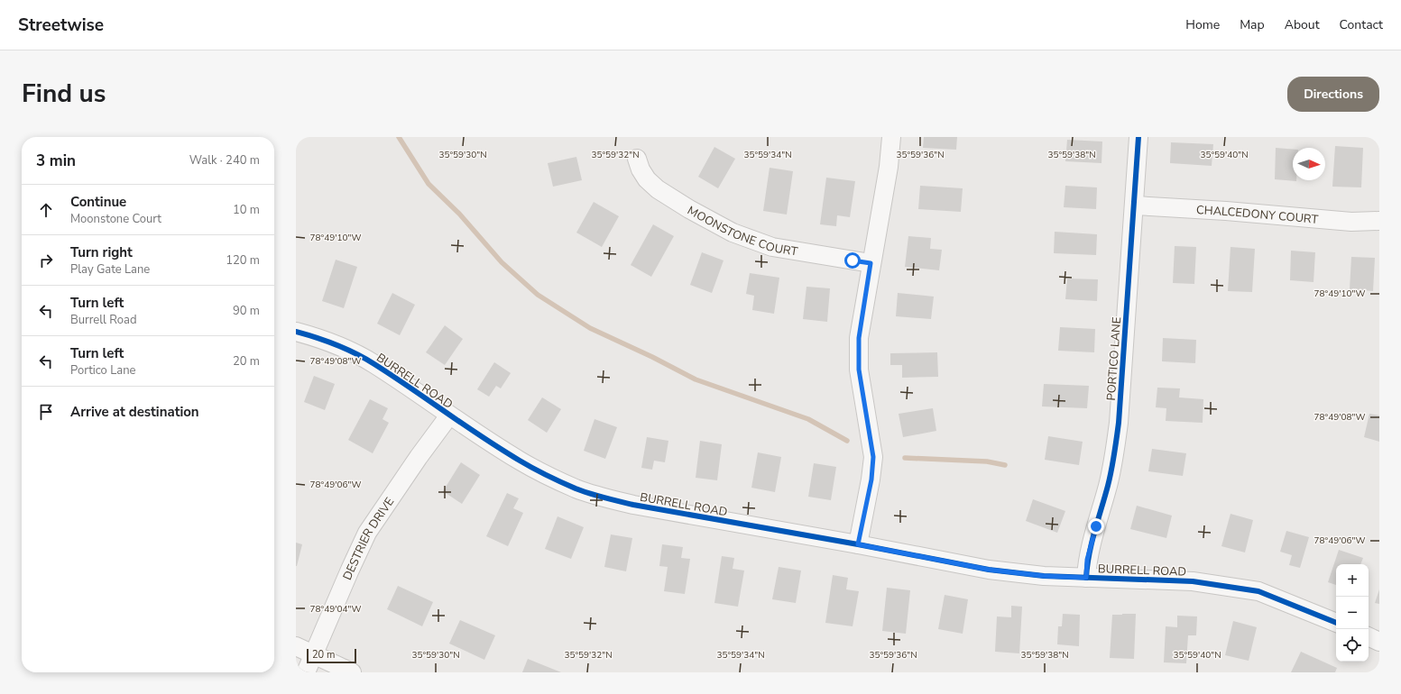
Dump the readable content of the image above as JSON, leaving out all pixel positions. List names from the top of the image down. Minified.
{"streets":{"street":["CHALCEDONY COURT","MOONSTONE COURT","PORTICO LANE","BURRELL ROAD","DESTRIER DRIVE"]},"crossings":[["CHALCEDONY COURT","PORTICO LANE"],["PORTICO LANE","BURRELL ROAD"],["BURRELL ROAD","DESTRIER DRIVE"]],"scale_bar":"20 m","north":"right","page":{"header":"Streetwise","nav":["Home","Map","About","Contact"],"title":"Find us","buttons":"Directions","heading":["3 min","Walk · 240 m"],"list":[["Continue","Moonstone Court","10 m"],["Turn right","Play Gate Lane","120 m"],["Turn left","Burrell Road","90 m"],["Turn left","Portico Lane","20 m"],"Arrive at destination"],"map_buttons":["+","−"],"scale":"20 m"},"coordinates":["35°59'30\"N","35°59'32\"N","35°59'34\"N","35°59'36\"N","35°59'38\"N","35°59'40\"N","78°49'10\"W","78°49'08\"W","78°49'06\"W","78°49'04\"W"]}
